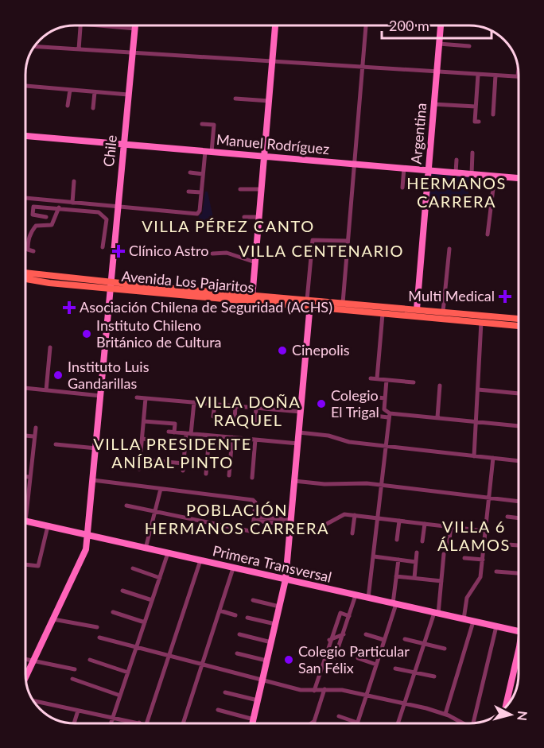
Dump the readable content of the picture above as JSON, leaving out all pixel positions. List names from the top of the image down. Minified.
{"streets":{"main road":["Avenida Los Pajaritos"],"street":["Argentina","Manuel Rodríguez","Chile","Primera Transversal"]},"crossings":[["Argentina","Manuel Rodríguez"],["Argentina","Avenida Los Pajaritos"],["Manuel Rodríguez","Chile"],["Chile","Avenida Los Pajaritos"],["Chile","Primera Transversal"]],"districts":["HERMANOS CARRERA","VILLA PÉREZ CANTO","VILLA CENTENARIO","VILLA DOÑA RAQUEL","VILLA PRESIDENTE ANÍBAL PINTO","POBLACIÓN HERMANOS CARRERA","VILLA 6 ÁLAMOS"],"places":{"health":["Clínico Astro","Multi Medical","Asociación Chilena de Seguridad (ACHS)"],"other":["Instituto Chileno Británico de Cultura","Cinepolis","Instituto Luis Gandarillas","Colegio El Trigal","Colegio Particular San Félix"]},"scale_bar":"200 m","north":"right"}
